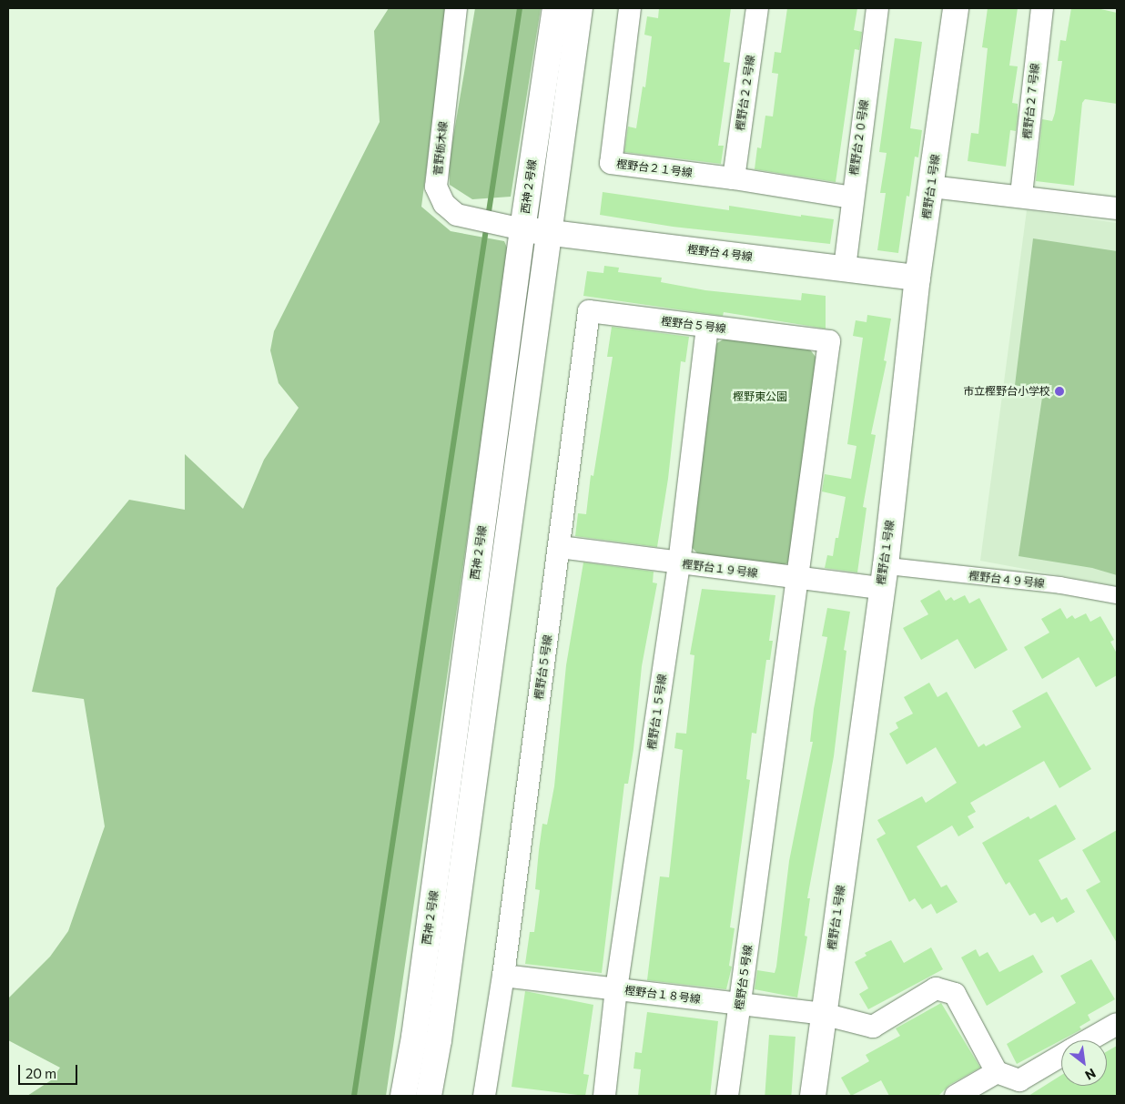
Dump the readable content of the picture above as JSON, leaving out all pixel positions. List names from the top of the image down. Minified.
{"streets":{"street":["樫野台２２号線","樫野台２７号線","樫野台２０号線","菅野栃木線","樫野台２１号線","西神２号線","樫野台１号線","樫野台４号線","樫野台５号線","樫野台１９号線","樫野台４９号線","樫野台１５号線","樫野台１８号線"]},"crossings":[["樫野台２２号線","樫野台２１号線"],["樫野台２０号線","樫野台２１号線"],["樫野台２０号線","樫野台４号線"],["菅野栃木線","西神２号線"],["菅野栃木線","樫野台４号線"],["西神２号線","樫野台４号線"],["樫野台１号線","樫野台４号線"],["樫野台１号線","樫野台１９号線"],["樫野台１号線","樫野台１８号線"],["樫野台５号線","樫野台１９号線"],["樫野台５号線","樫野台１５号線"],["樫野台５号線","樫野台１８号線"],["樫野台１９号線","樫野台１５号線"],["樫野台１５号線","樫野台１８号線"]],"parks":["樫野東公園"],"places":["市立樫野台小学校"],"scale_bar":"20 m","north":"bottom right"}
